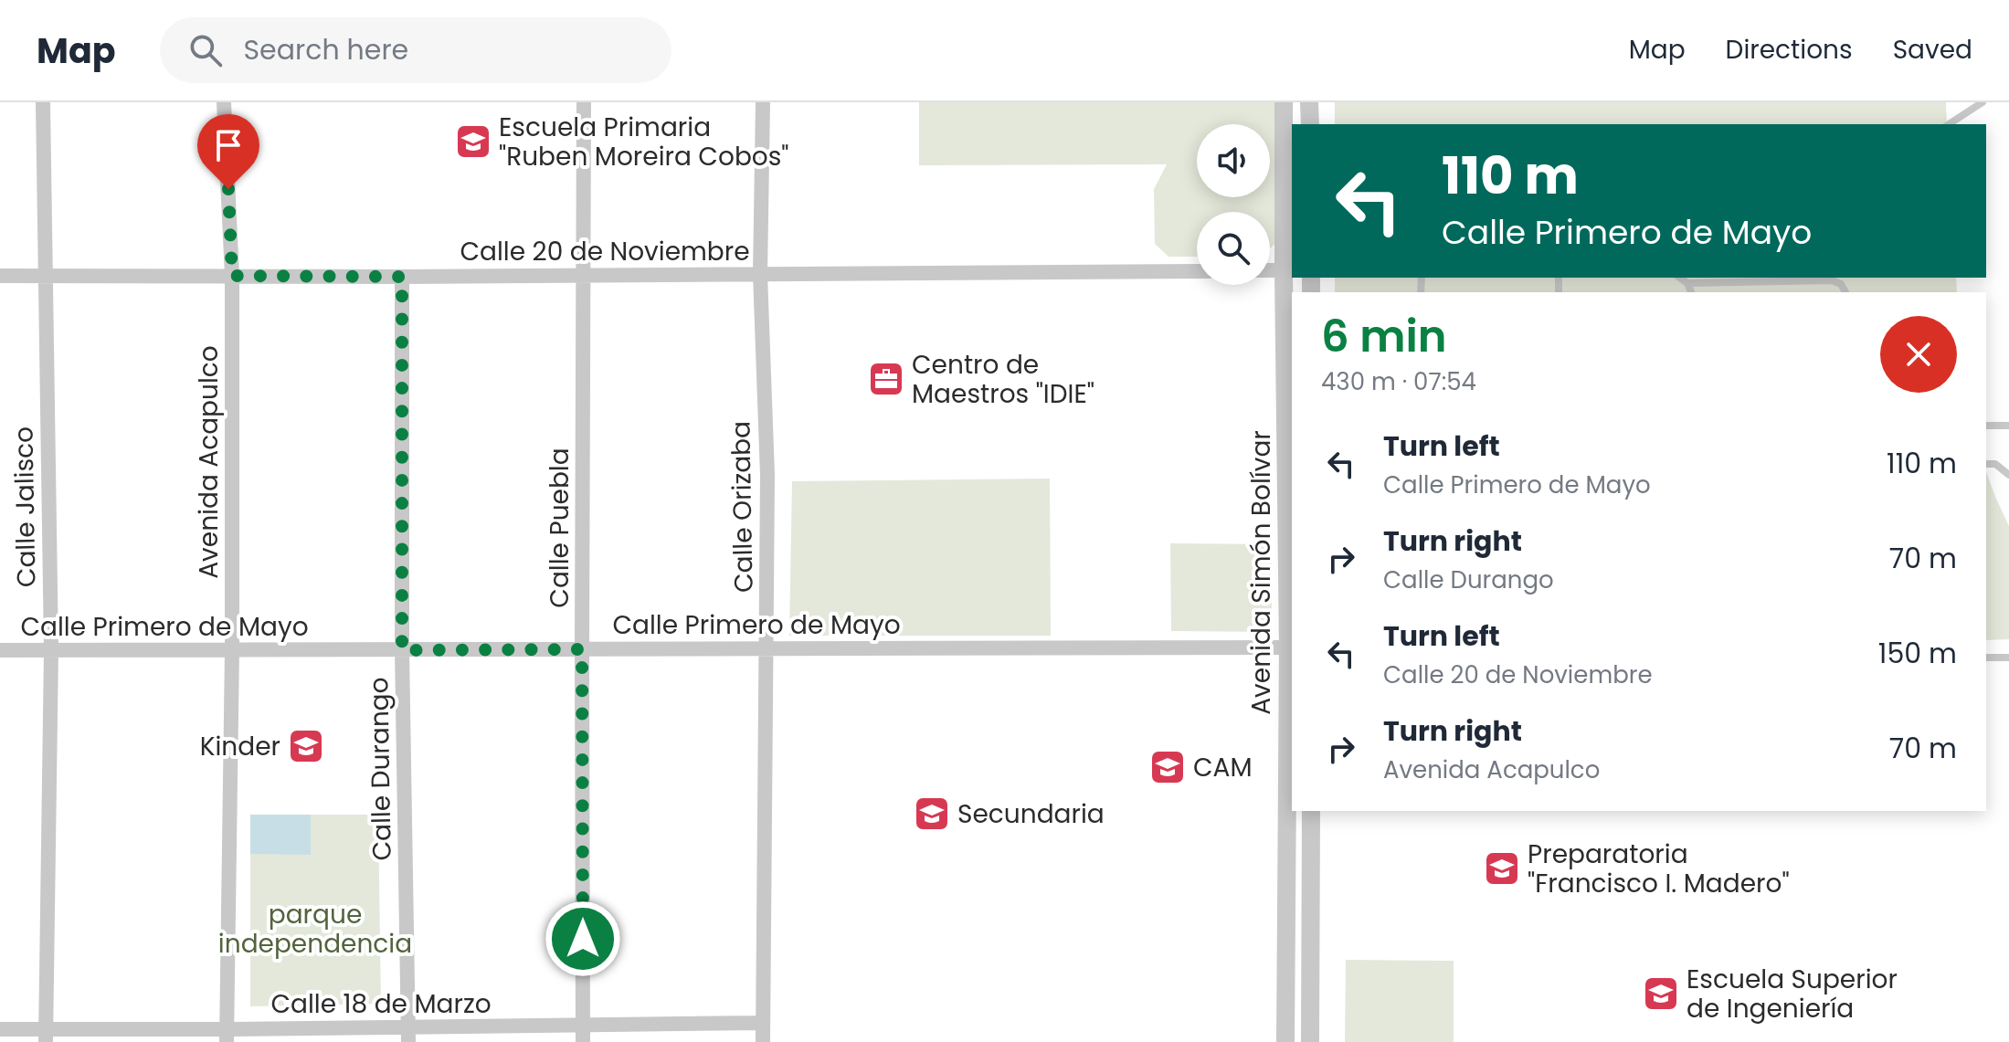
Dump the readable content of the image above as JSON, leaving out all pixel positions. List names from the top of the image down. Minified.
{"streets":{"street":["Calle 20 de Noviembre","Avenida Acapulco","Calle Jalisco","Calle Orizaba","Calle Puebla","Avenida Simón Bolívar","Calle Primero de Mayo","Calle Durango","Calle 18 de Marzo"]},"crossings":[["Calle 20 de Noviembre","Avenida Acapulco"],["Calle 20 de Noviembre","Calle Jalisco"],["Calle 20 de Noviembre","Calle Orizaba"],["Calle 20 de Noviembre","Calle Puebla"],["Calle 20 de Noviembre","Calle Durango"],["Avenida Acapulco","Calle Primero de Mayo"],["Avenida Acapulco","Calle 18 de Marzo"],["Calle Jalisco","Calle Primero de Mayo"],["Calle Jalisco","Calle 18 de Marzo"],["Calle Orizaba","Calle Primero de Mayo"],["Calle Orizaba","Calle 18 de Marzo"],["Calle Puebla","Calle Primero de Mayo"],["Calle Puebla","Calle 18 de Marzo"],["Avenida Simón Bolívar","Calle Primero de Mayo"],["Calle Primero de Mayo","Calle Durango"],["Calle Durango","Calle 18 de Marzo"]],"parks":["parque independencia"],"places":{"school or university":["Escuela Primaria \"Ruben Moreira Cobos\"","Kinder","CAM","Secundaria","Preparatoria \"Francisco I. Madero\"","Escuela Superior de Ingeniería"],"office":["Centro de Maestros \"IDIE\""]},"page":{"header":"Map","search":"Search here","nav":["Map","Directions","Saved"],"turn":["110 m","Calle Primero de Mayo"],"heading":["6 min","430 m · 07:54"],"list":[{"name":"Turn left","note":"Calle Primero de Mayo","value":"110 m"},{"name":"Turn right","note":"Calle Durango","value":"70 m"},{"name":"Turn left","note":"Calle 20 de Noviembre","value":"150 m"},{"name":"Turn right","note":"Avenida Acapulco","value":"70 m"}]}}
